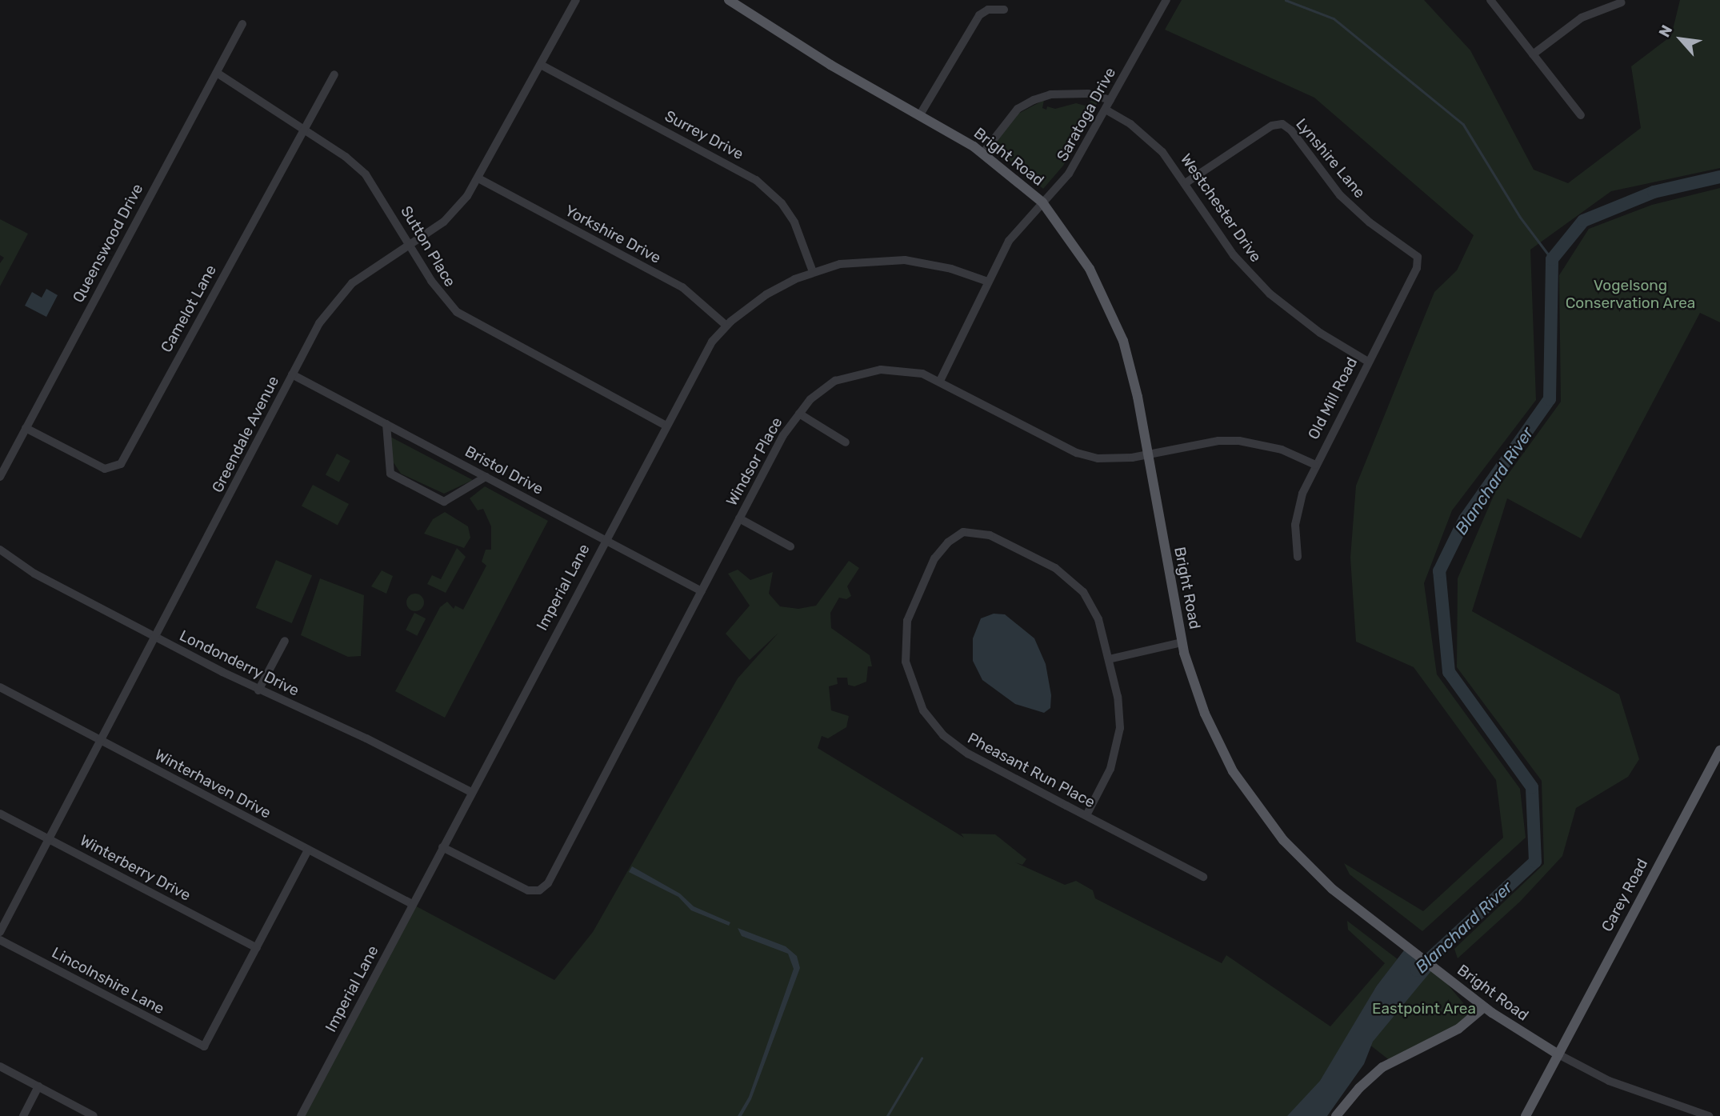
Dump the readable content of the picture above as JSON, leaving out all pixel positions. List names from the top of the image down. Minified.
{"streets":{"main road":["Bright Road","Carey Road"],"street":["Saratoga Drive","Surrey Drive","Lynshire Lane","Westchester Drive","Yorkshire Drive","Queenswood Drive","Sutton Place","Camelot Lane","Old Mill Road","Greendale Avenue","Windsor Place","Bristol Drive","Imperial Lane","Londonderry Drive","Pheasant Run Place","Winterhaven Drive","Winterberry Drive","Lincolnshire Lane"]},"crossings":[["Saratoga Drive","Bright Road"],["Saratoga Drive","Westchester Drive"],["Saratoga Drive","Windsor Place"],["Saratoga Drive","Imperial Lane"],["Surrey Drive","Greendale Avenue"],["Surrey Drive","Imperial Lane"],["Bright Road","Windsor Place"],["Bright Road","Carey Road"],["Lynshire Lane","Westchester Drive"],["Lynshire Lane","Old Mill Road"],["Westchester Drive","Old Mill Road"],["Yorkshire Drive","Greendale Avenue"],["Yorkshire Drive","Imperial Lane"],["Queenswood Drive","Sutton Place"],["Queenswood Drive","Camelot Lane"],["Sutton Place","Camelot Lane"],["Sutton Place","Greendale Avenue"],["Sutton Place","Imperial Lane"],["Old Mill Road","Windsor Place"],["Greendale Avenue","Bristol Drive"],["Greendale Avenue","Londonderry Drive"],["Greendale Avenue","Winterhaven Drive"],["Greendale Avenue","Winterberry Drive"],["Windsor Place","Bristol Drive"],["Windsor Place","Imperial Lane"],["Bristol Drive","Imperial Lane"],["Imperial Lane","Londonderry Drive"],["Imperial Lane","Winterhaven Drive"],["Winterberry Drive","Lincolnshire Lane"]],"water":["Blanchard River"],"parks":["Vogelsong Conservation Area","Eastpoint Area"],"north":"top left"}
